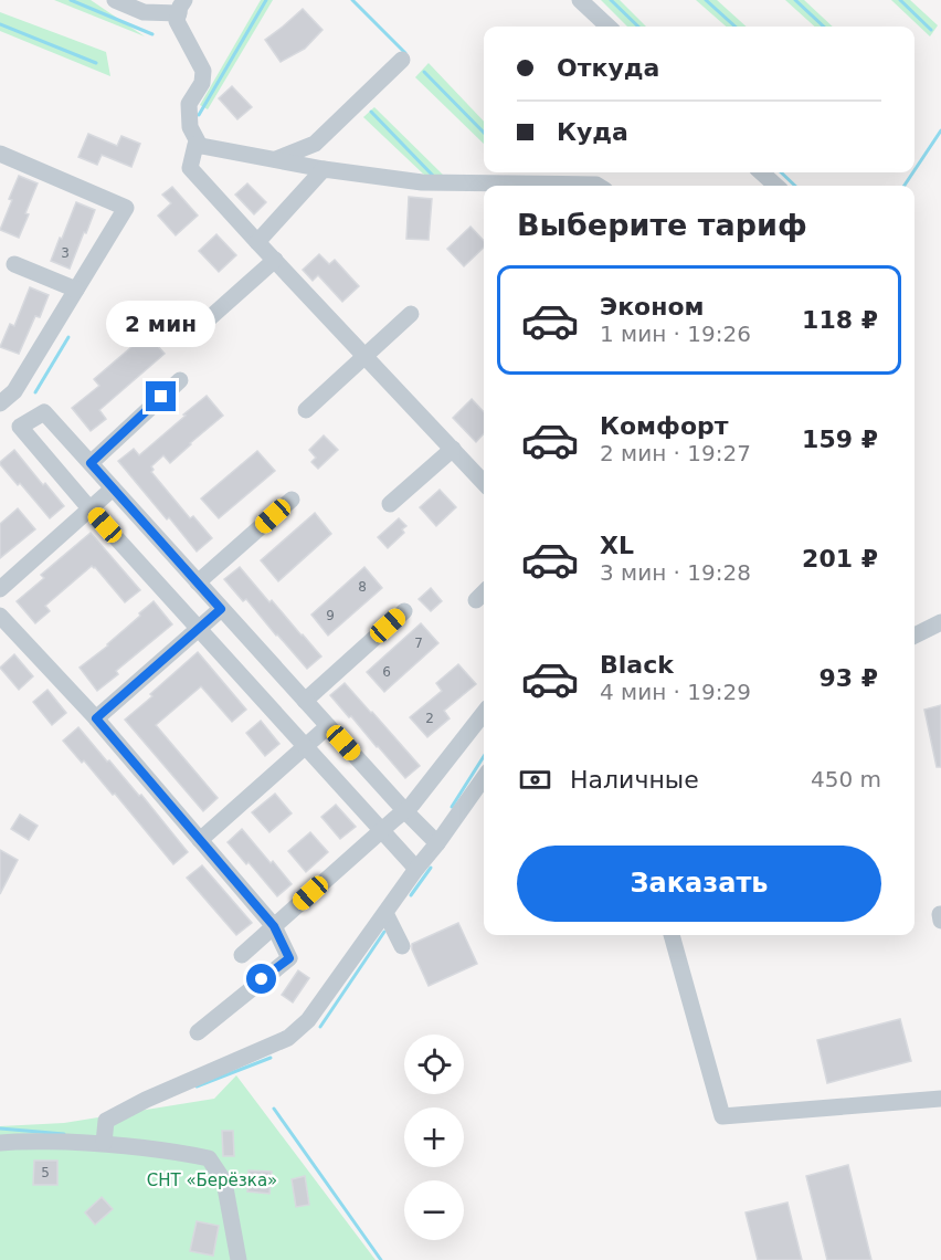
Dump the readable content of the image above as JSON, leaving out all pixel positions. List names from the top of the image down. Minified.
{"parks":["СНТ «Берёзка»"],"house_numbers":["3","8","9","7","6","2","5"],"page":{"banner":["Откуда","Куда"],"heading":"Выберите тариф","list":[{"name":"Эконом","note":"1 мин · 19:26","value":"118 ₽"},{"name":"Комфорт","note":"2 мин · 19:27","value":"159 ₽"},{"name":"XL","note":"3 мин · 19:28","value":"201 ₽"},{"name":"Black","note":"4 мин · 19:29","value":"93 ₽"}],"bubble":"2 мин","pay":["Наличные","450 m"],"buttons":"Заказать","map_buttons":["+","−"]}}
